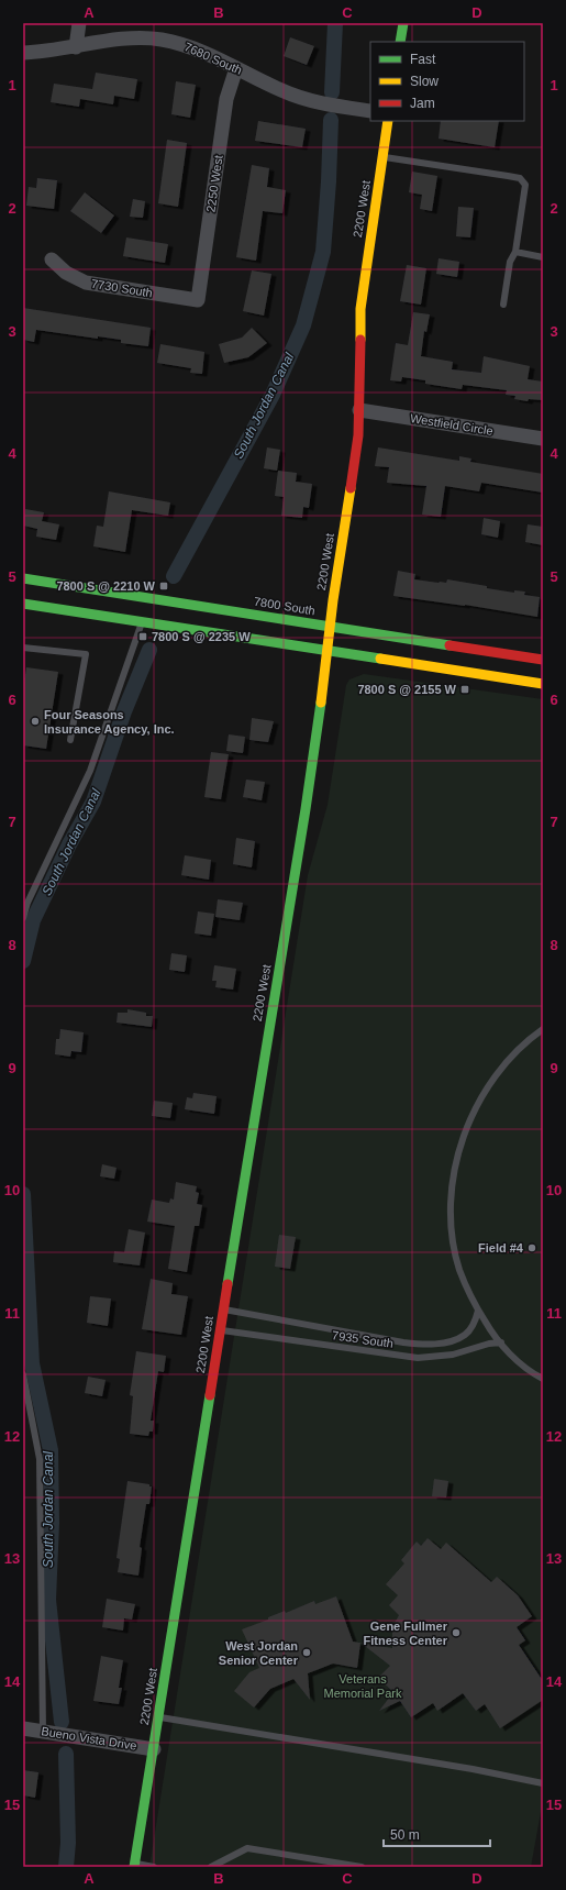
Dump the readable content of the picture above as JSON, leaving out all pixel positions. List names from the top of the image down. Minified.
{"streets":{"street":["7680 South","2250 West","2200 West","7730 South","Westfield Circle","7800 South","Bueno Vista Drive"],"lane":["7935 South"]},"crossings":[["7680 South","2250 West"],["2250 West","7730 South"],["2200 West","Westfield Circle"],["2200 West","7800 South"],["2200 West","7935 South"],["2200 West","Bueno Vista Drive"]],"water":["South Jordan Canal"],"parks":["Veterans Memorial Park"],"places":{"transit":["7800 S @ 2210 W","7800 S @ 2235 W","7800 S @ 2155 W"],"other":["Four Seasons Insurance Agency, Inc.","Field #4","Gene Fullmer Fitness Center","West Jordan Senior Center"]},"legend":["Fast","Slow","Jam"],"scale_bar":"50 m","grid":{"columns":["A","B","C","D"],"rows":["1","2","3","4","5","6","7","8","9","10","11","12","13","14","15"]}}
